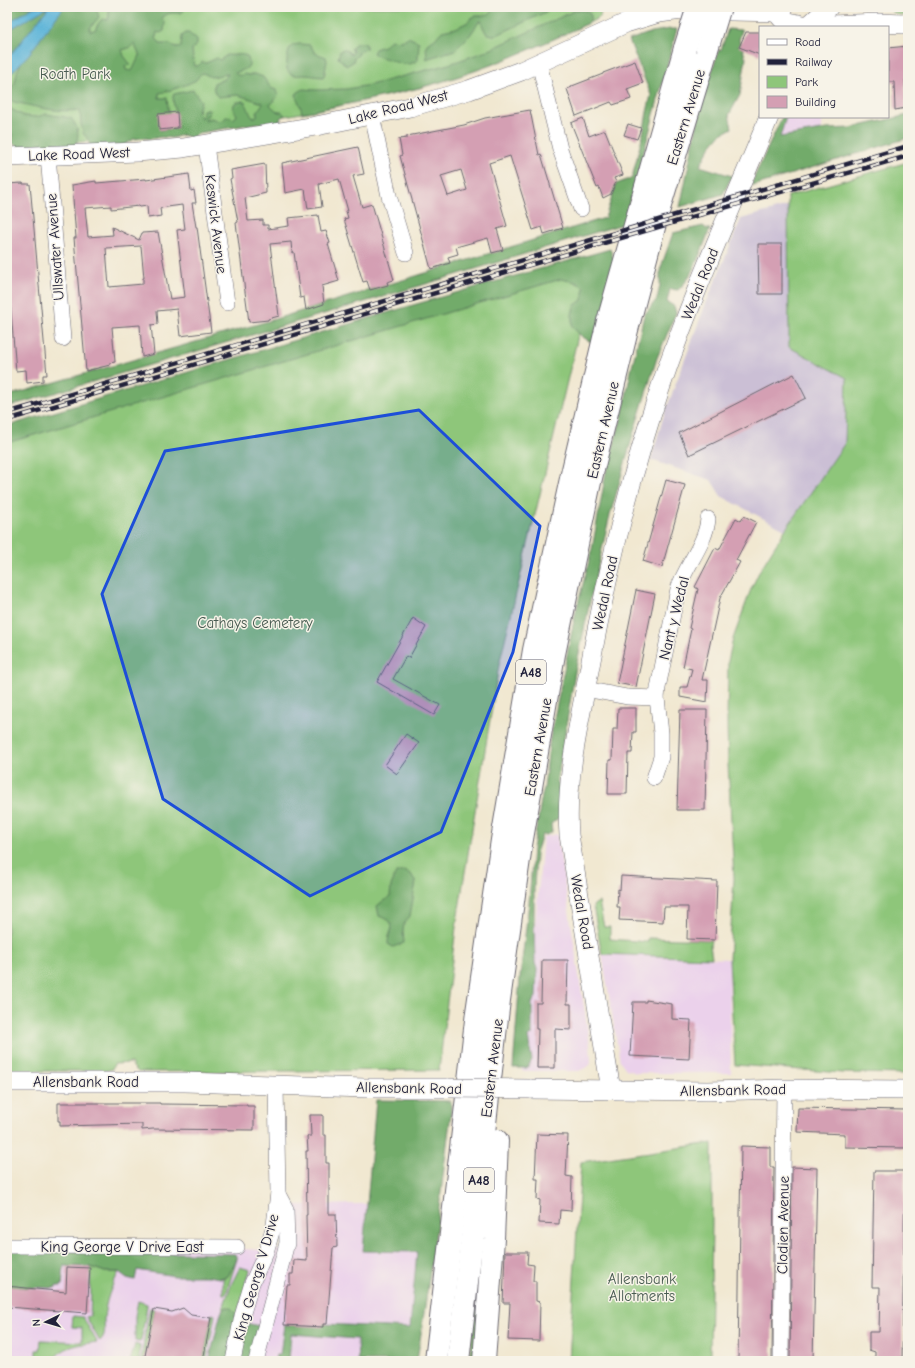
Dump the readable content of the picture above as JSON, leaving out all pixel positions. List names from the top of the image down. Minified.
{"streets":{"highway":["Eastern Avenue","A48"],"street":["Lake Road West","Keswick Avenue","Ullswater Avenue","Wedal Road","Nant y Wedal","Allensbank Road","Clodien Avenue","King George V Drive East","King George V Drive"]},"crossings":[["Lake Road West","Keswick Avenue"],["Lake Road West","Ullswater Avenue"],["Wedal Road","Allensbank Road"],["Allensbank Road","Clodien Avenue"],["Allensbank Road","King George V Drive"]],"parks":["Roath Park","Cathays Cemetery","Allensbank Allotments"],"legend":["Road","Railway","Park","Building"],"north":"left"}
